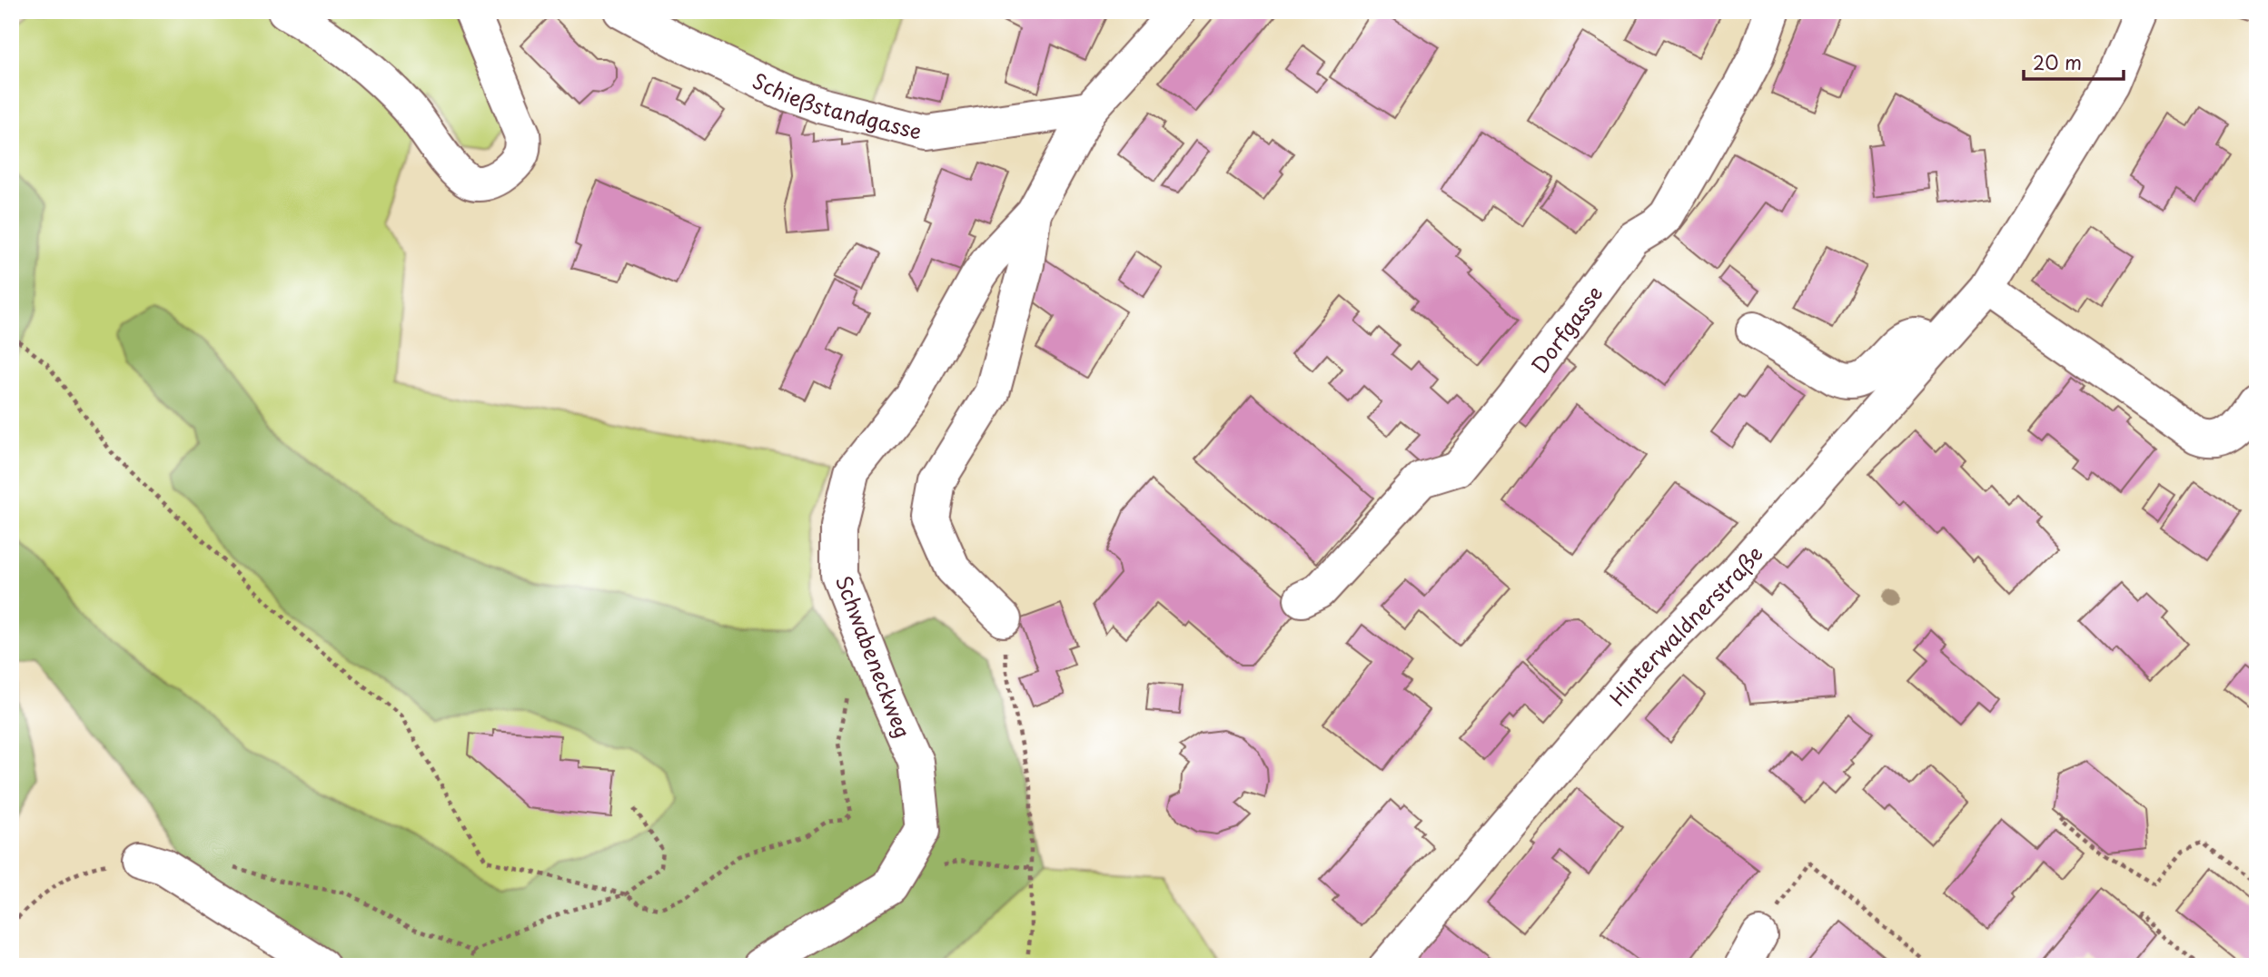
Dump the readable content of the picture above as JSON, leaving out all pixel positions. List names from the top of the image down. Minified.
{"streets":{"street":["Schießstandgasse","Dorfgasse","Hinterwaldnerstraße","Schwabeneckweg"]},"crossings":[["Schießstandgasse","Schwabeneckweg"]],"scale_bar":"20 m"}
